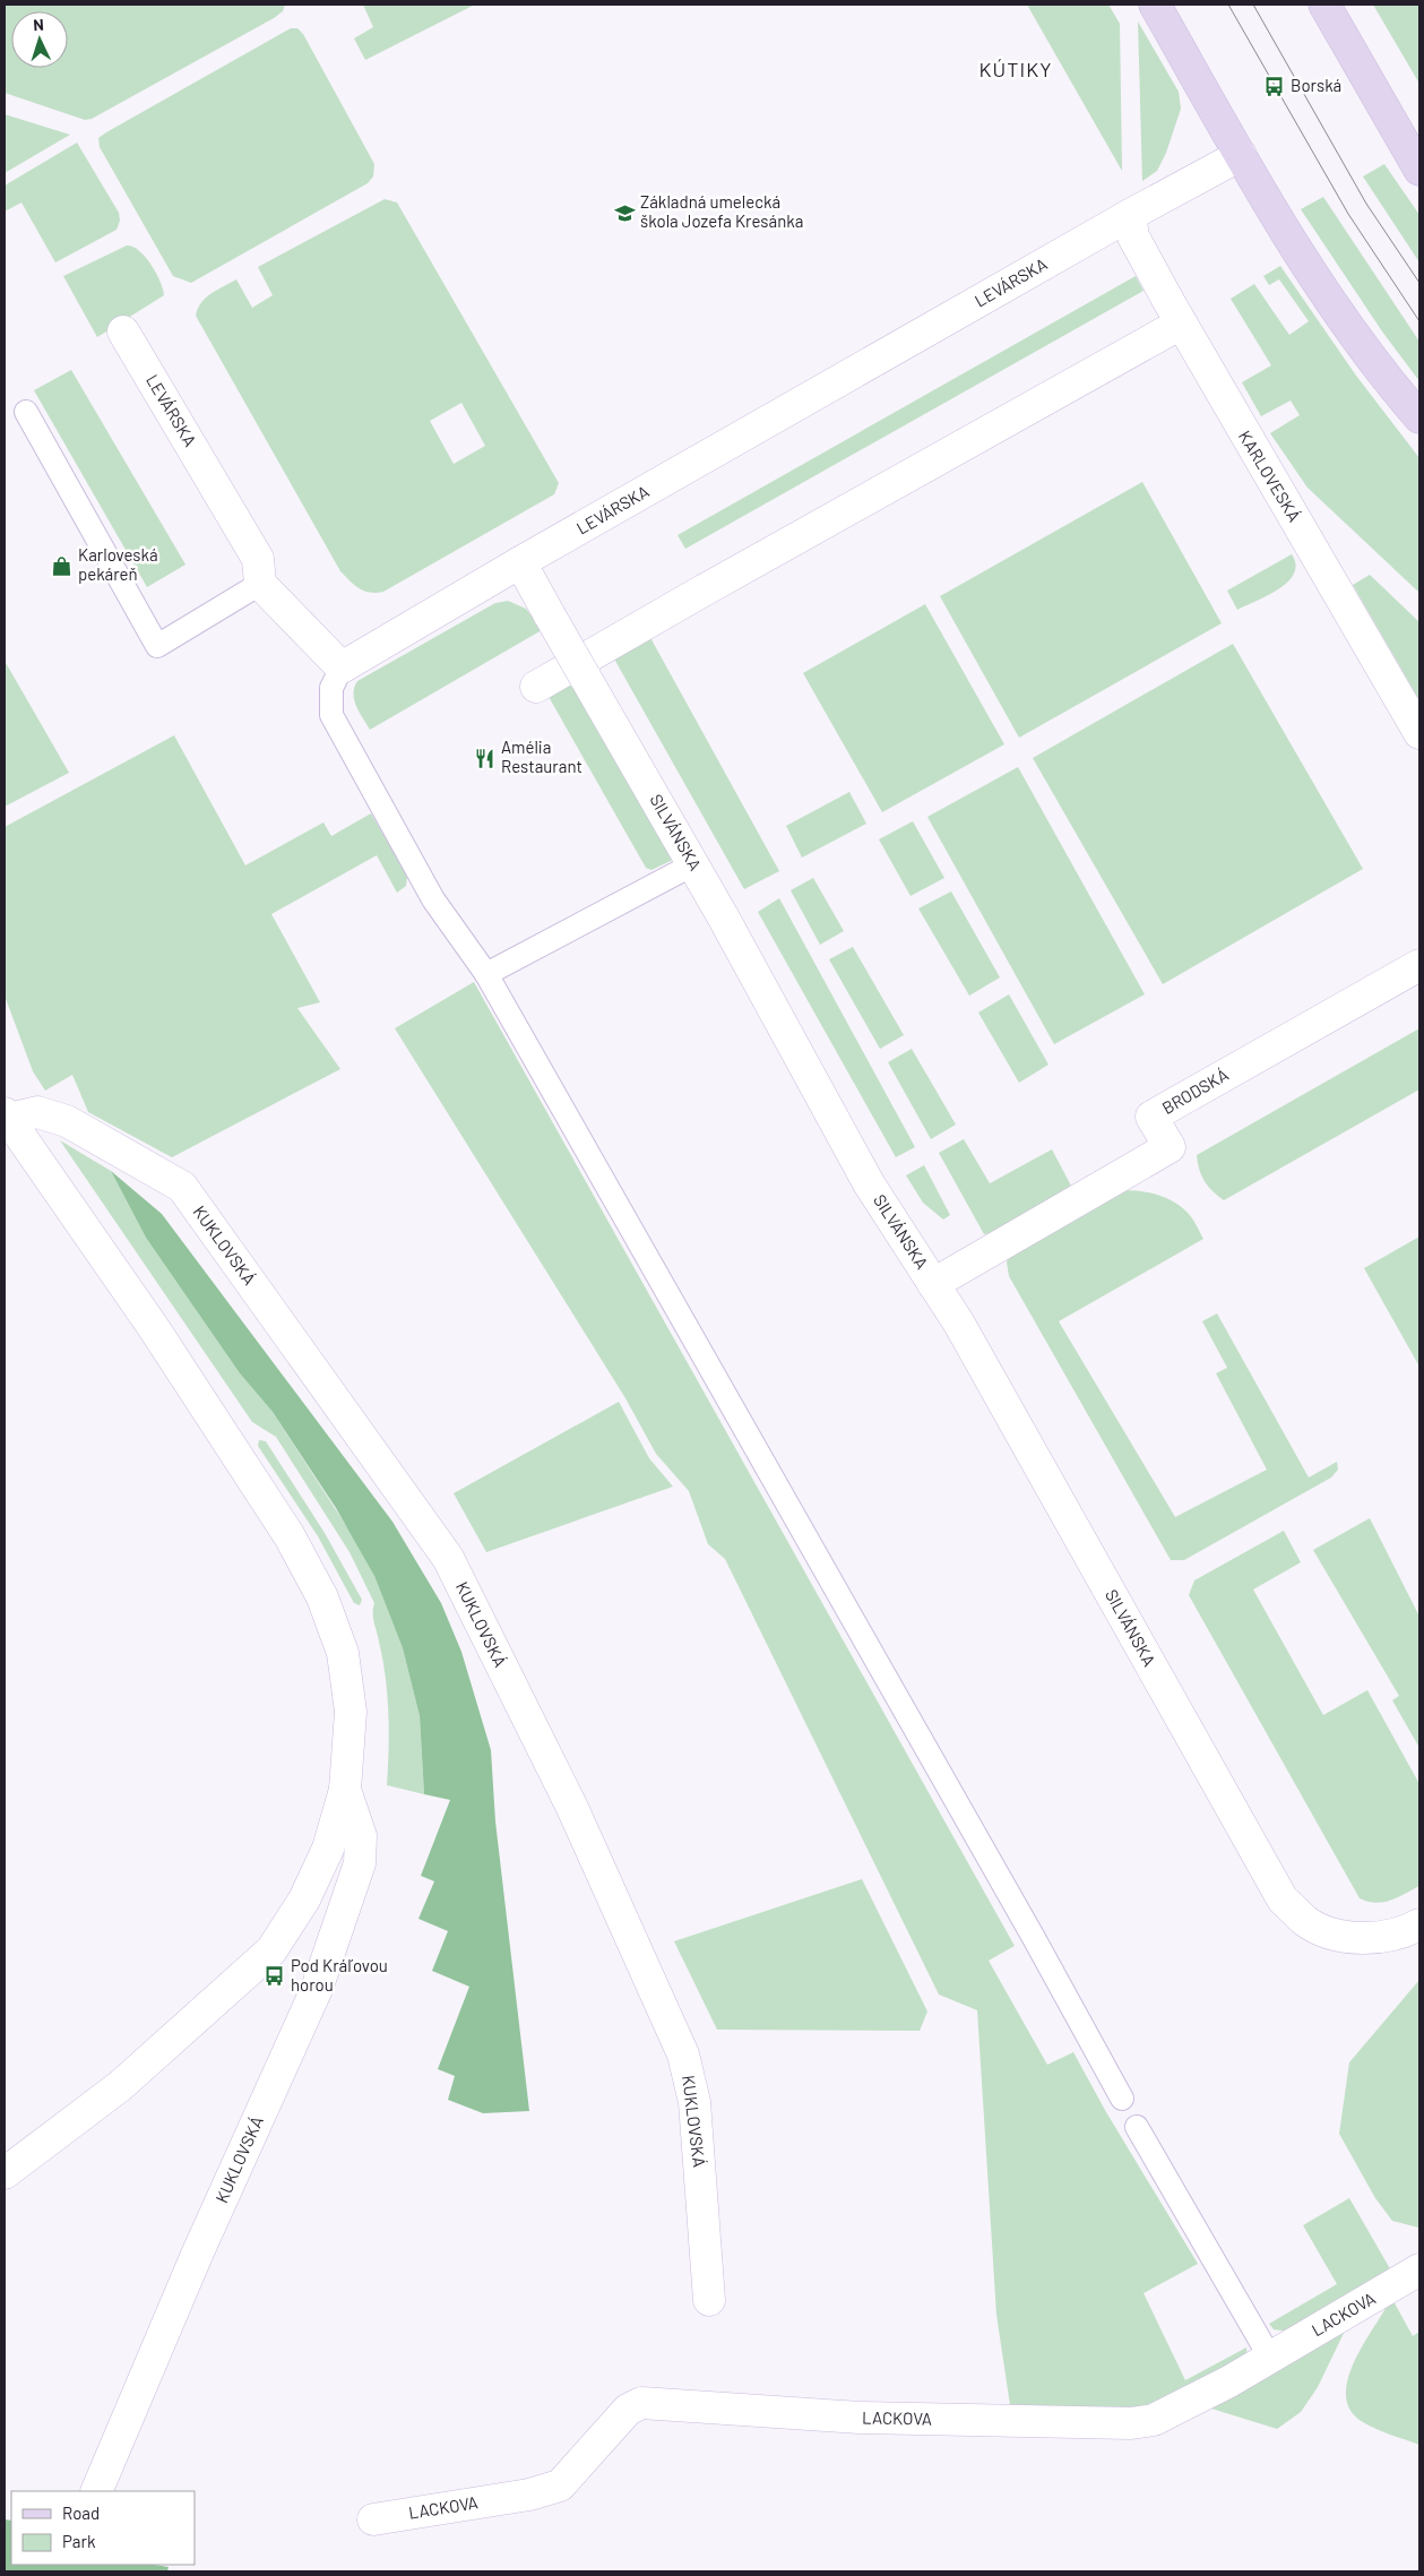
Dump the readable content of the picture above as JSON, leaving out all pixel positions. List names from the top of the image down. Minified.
{"streets":{"street":["LEVÁRSKA","KARLOVESKÁ","SILVÁNSKA","BRODSKÁ","KUKLOVSKÁ","LACKOVA"]},"crossings":[["LEVÁRSKA","KARLOVESKÁ"],["LEVÁRSKA","SILVÁNSKA"],["SILVÁNSKA","BRODSKÁ"]],"districts":["KÚTIKY"],"places":{"bus stop":["Borská","Pod Kráľovou horou"],"school or university":["Základná umelecká škola Jozefa Kresánka"],"shop":["Karloveská pekáreň"],"restaurant":["Amélia Restaurant"]},"legend":["Road","Park"],"north":"top"}
